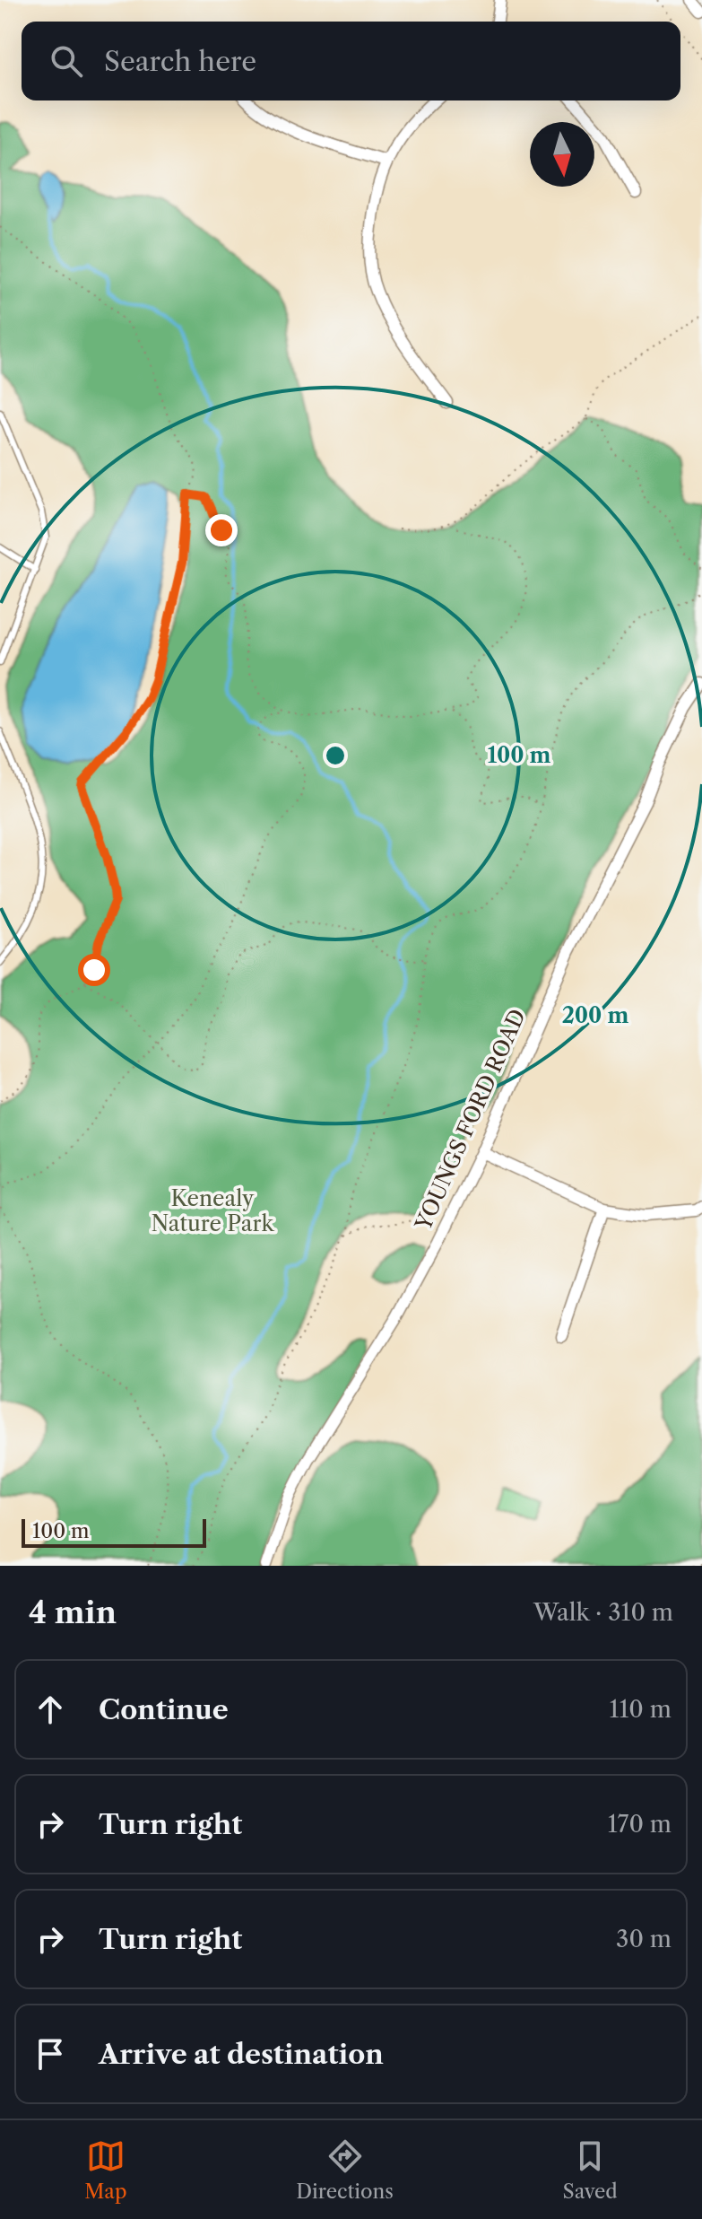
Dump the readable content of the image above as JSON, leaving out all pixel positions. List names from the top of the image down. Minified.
{"streets":{"street":["YOUNGS FORD ROAD"]},"parks":["Kenealy Nature Park"],"scale_bar":"100 m","north":"bottom","page":{"search":"Search here","scale":"100 m","heading":["4 min","Walk · 310 m"],"list":[["Continue","110 m"],["Turn right","170 m"],["Turn right","30 m"],"Arrive at destination"],"nav":["Map","Directions","Saved"]},"rings":["100 m","200 m"]}
